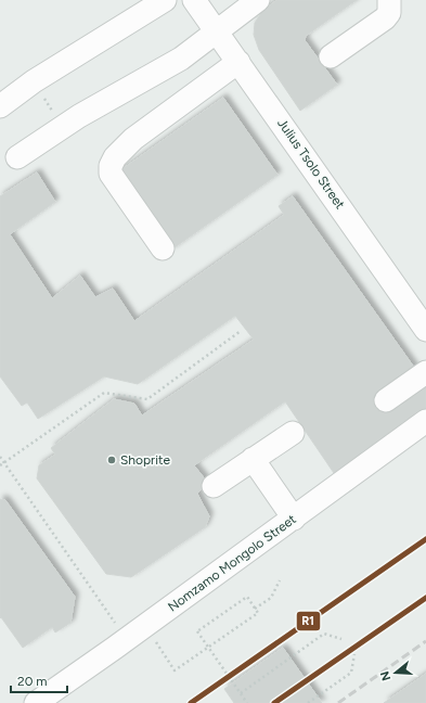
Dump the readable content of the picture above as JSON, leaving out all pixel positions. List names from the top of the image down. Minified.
{"streets":{"lane":["Julius Tsolo Street","Nomzamo Mongolo Street"]},"places":["Shoprite"],"lines":["transit line R1"],"scale_bar":"20 m","north":"left"}
